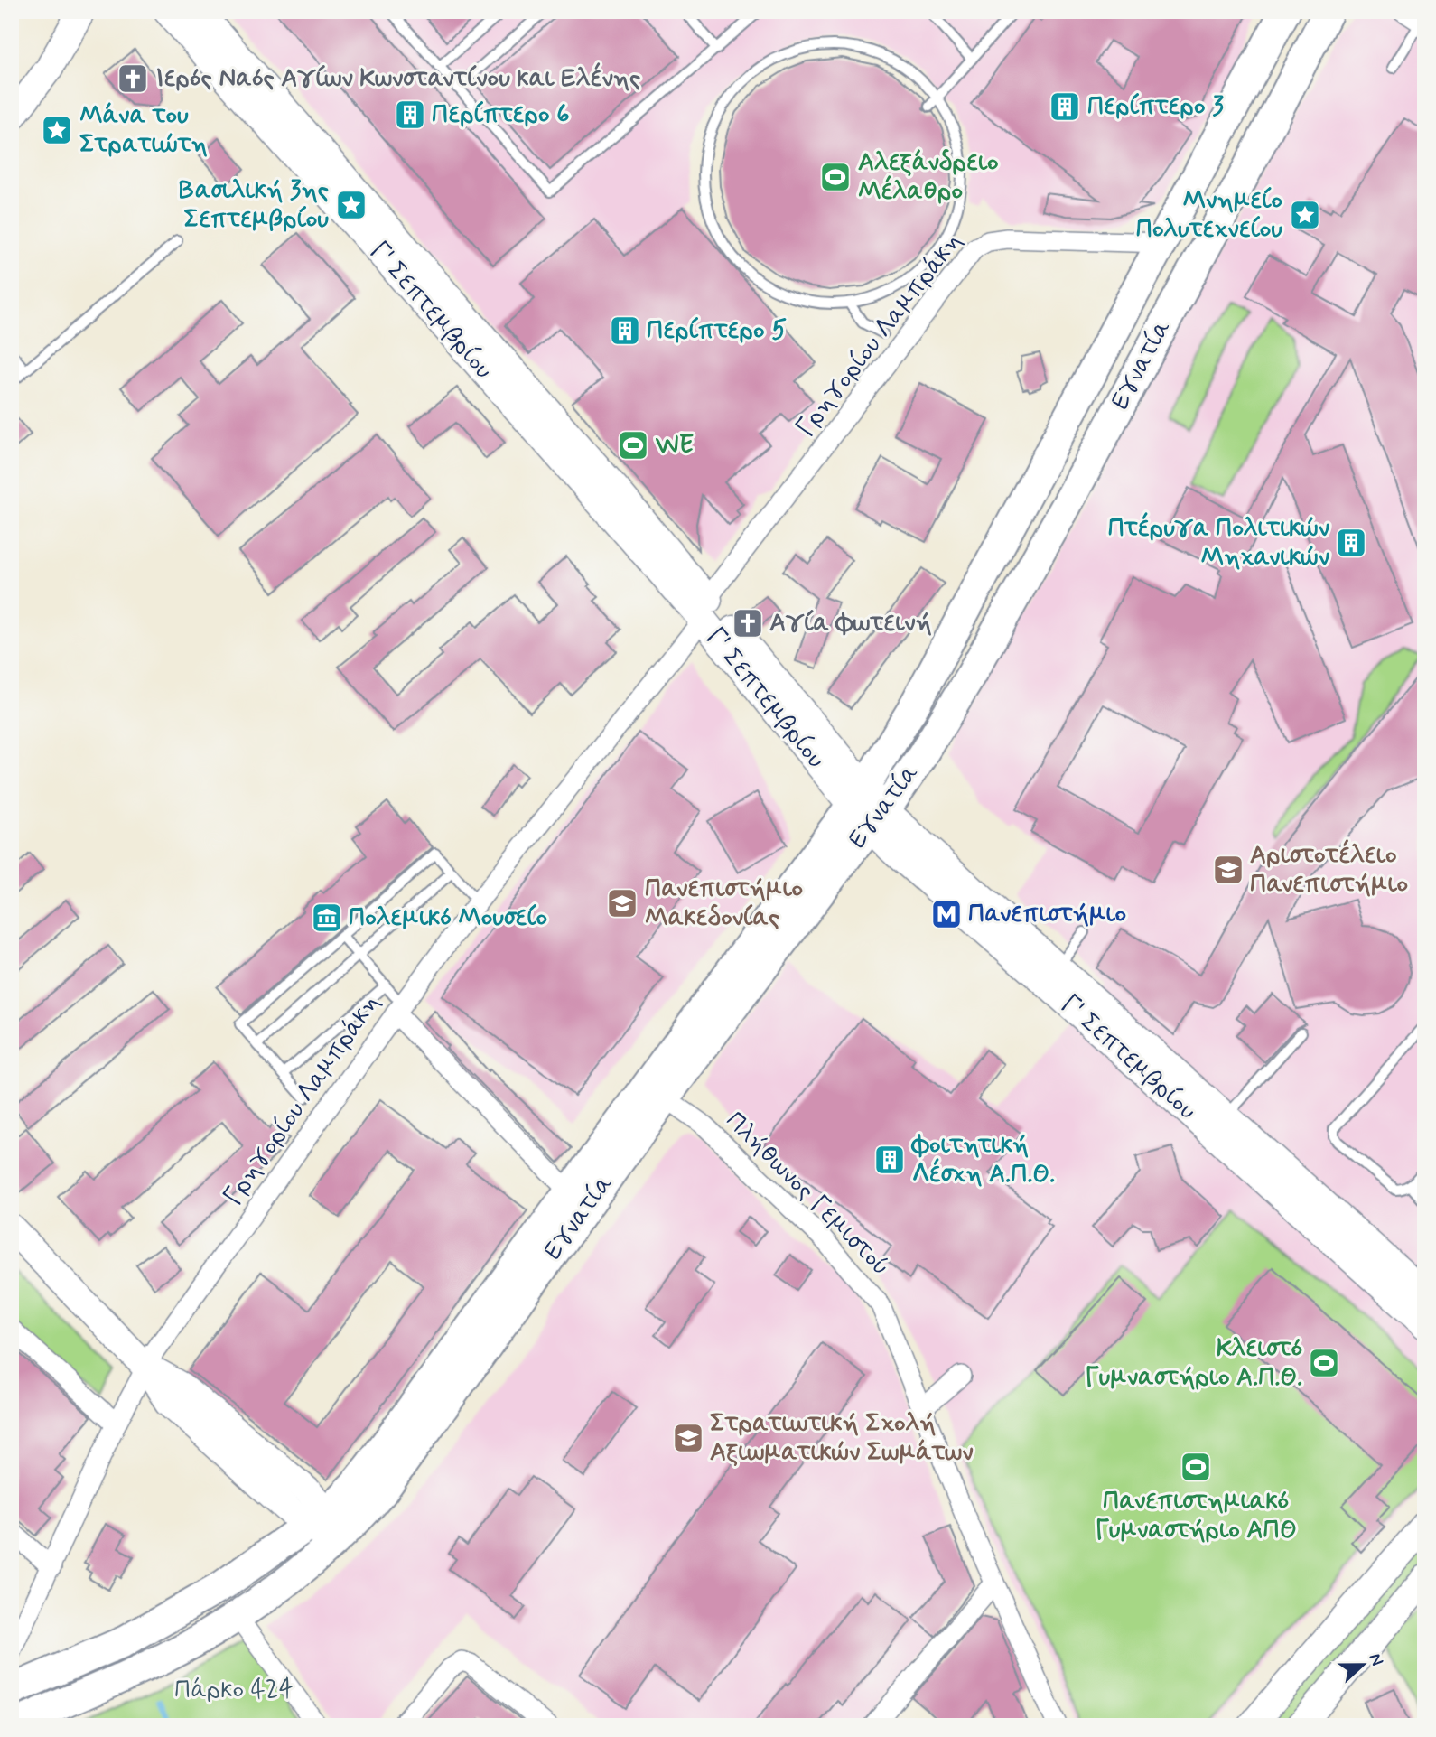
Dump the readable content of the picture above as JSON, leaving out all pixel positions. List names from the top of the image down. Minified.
{"streets":{"main road":["Γ' Σεπτεμβρίου","Εγνατία"],"street":["Γρηγορίου Λαμπράκη","Πλήθωνος Γεμιστού"]},"crossings":[["Γ' Σεπτεμβρίου","Γρηγορίου Λαμπράκη"],["Γ' Σεπτεμβρίου","Εγνατία"],["Γρηγορίου Λαμπράκη","Εγνατία"],["Εγνατία","Πλήθωνος Γεμιστού"]],"parks":["Πάρκο 424"],"places":{"church":["Ιερός Ναός Αγίων Κωνσταντίνου και Ελένης","Αγία Φωτεινή"],"building":["Περίπτερο 3","Περίπτερο 6","Περίπτερο 5","Πτέρυγα Πολιτικών Μηχανικών","Φοιτητική Λέσχη Α.Π.Θ."],"place":["Μάνα του Στρατιώτη","Βασιλική 3ης Σεπτεμβρίου","Μνημείο Πολυτεχνείου"],"sports":["Αλεξάνδρειο Μέλαθρο","WE","Κλειστό Γυμναστήριο Α.Π.Θ.","Πανεπιστημιακό Γυμναστήριο ΑΠΘ"],"school or university":["Αριστοτέλειο Πανεπιστήμιο","Πανεπιστήμιο Μακεδονίας","Στρατιωτική Σχολή Αξιωματικών Σωμάτων"],"metro station":["Πανεπιστήμιο"],"museum":["Πολεμικό Μουσείο"]},"north":"right"}
